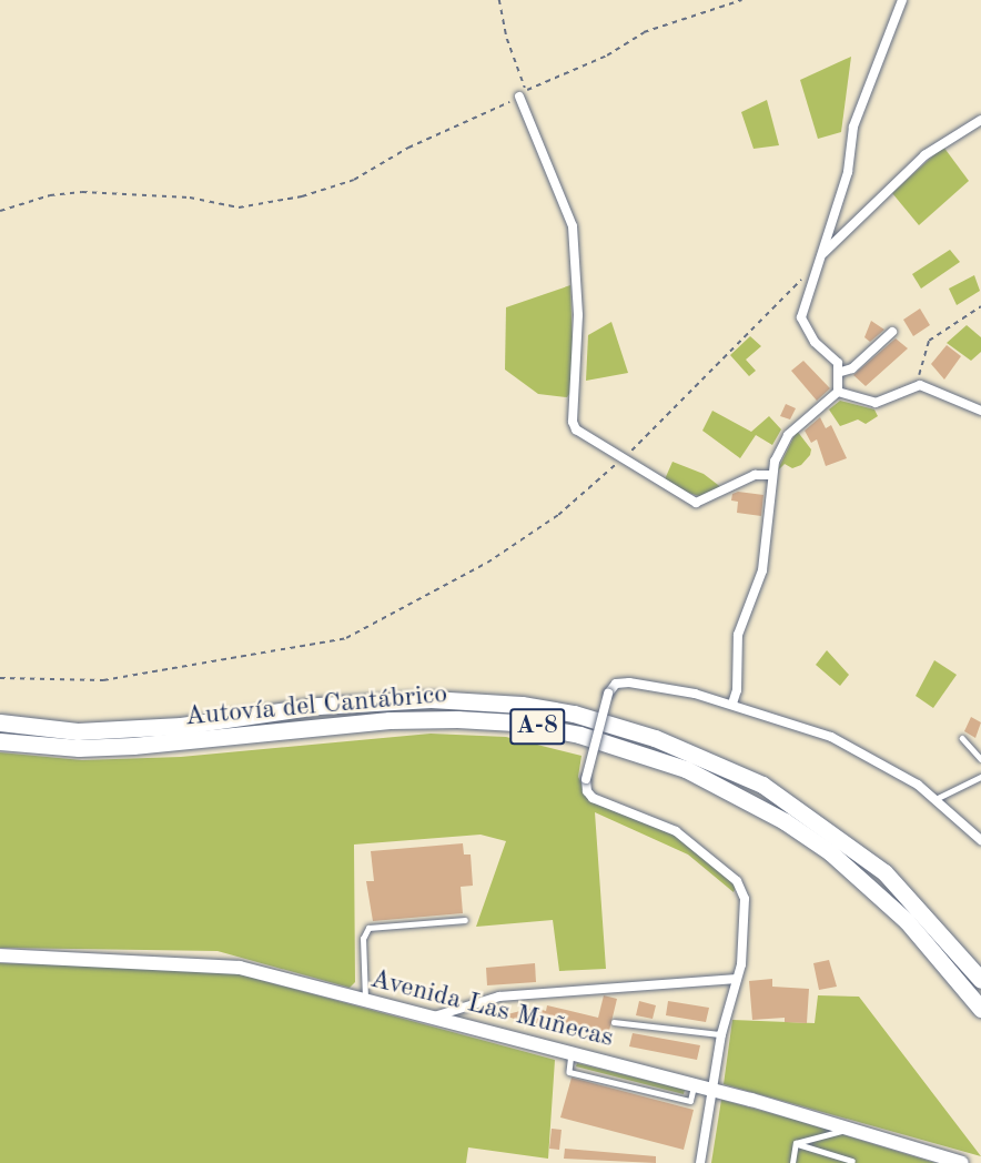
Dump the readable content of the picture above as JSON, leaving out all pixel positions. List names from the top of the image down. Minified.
{"streets":{"highway":["Autovía del Cantábrico","A-8"],"street":["Avenida Las Muñecas"]}}
